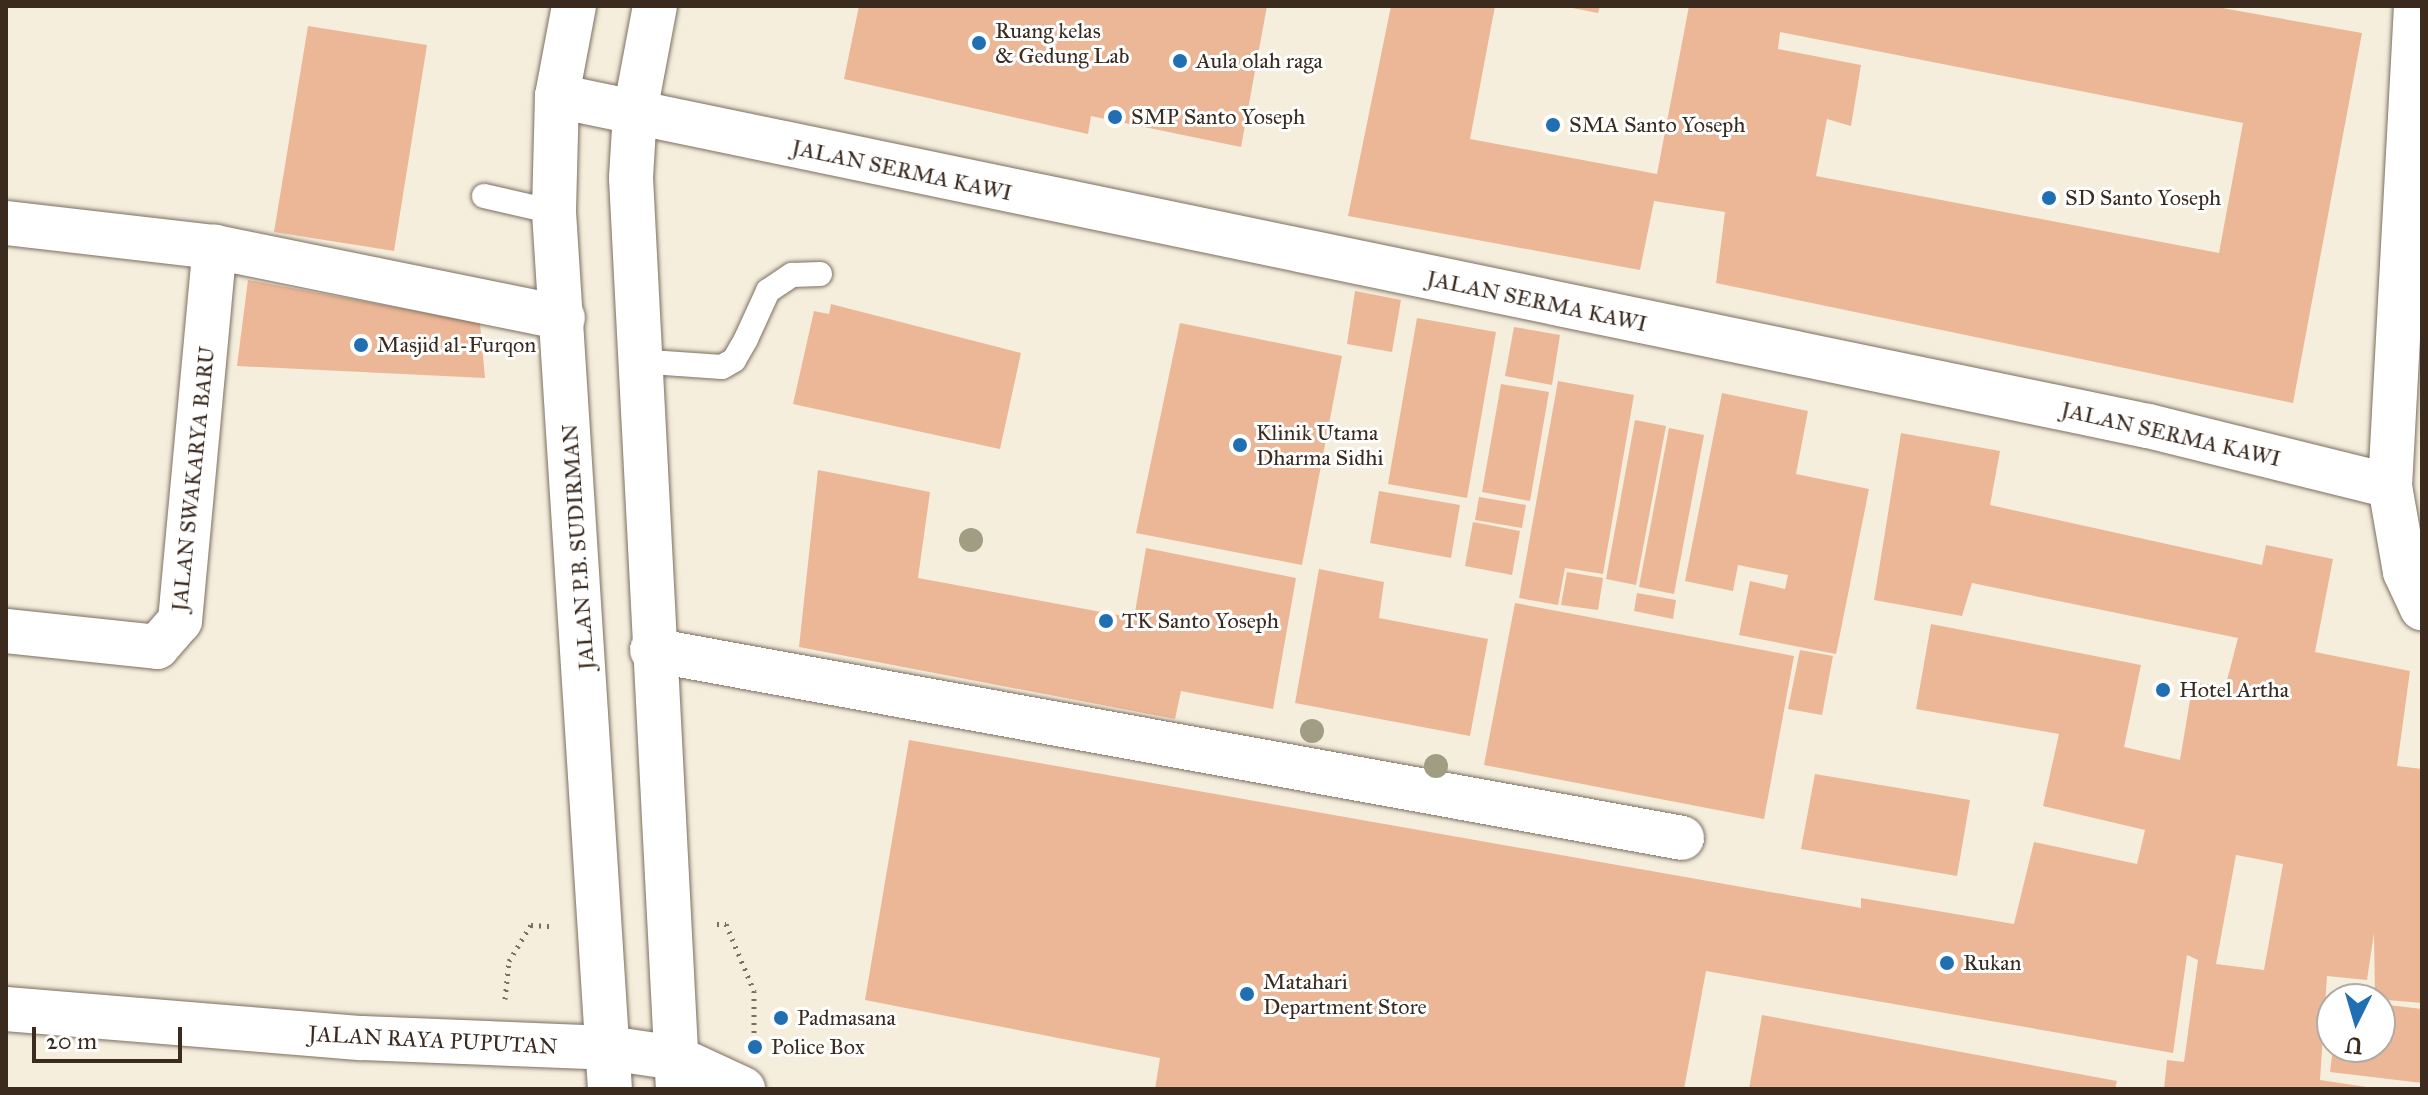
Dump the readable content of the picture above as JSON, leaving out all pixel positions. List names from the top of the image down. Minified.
{"streets":{"street":["JALAN SERMA KAWI","JALAN SWAKARYA BARU","JALAN P.B. SUDIRMAN","JALAN RAYA PUPUTAN"]},"crossings":[["JALAN SERMA KAWI","JALAN P.B. SUDIRMAN"],["JALAN P.B. SUDIRMAN","JALAN RAYA PUPUTAN"]],"places":["Ruang kelas & Gedung Lab","Aula olah raga","SMP Santo Yoseph","SMA Santo Yoseph","SD Santo Yoseph","Masjid al-Furqon","Klinik Utama Dharma Sidhi","TK Santo Yoseph","Hotel Artha","Rukan","Matahari Department Store","Padmasana","Police Box"],"scale_bar":"20 m","north":"bottom"}
